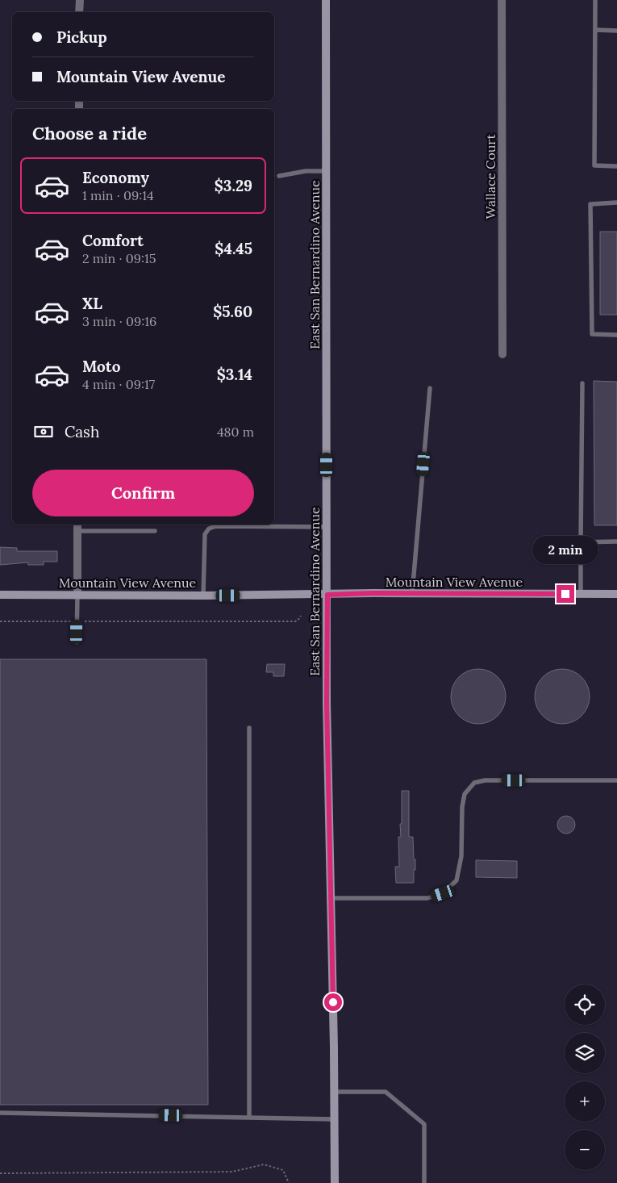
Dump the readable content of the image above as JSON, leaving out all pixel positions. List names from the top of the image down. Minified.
{"streets":{"main road":["East San Bernardino Avenue","Mountain View Avenue"],"street":["Wallace Court"]},"crossings":[["East San Bernardino Avenue","Mountain View Avenue"]],"page":{"banner":["Pickup","Mountain View Avenue"],"heading":"Choose a ride","list":[{"name":"Economy","note":"1 min · 09:14","value":"$3.29"},{"name":"Comfort","note":"2 min · 09:15","value":"$4.45"},{"name":"XL","note":"3 min · 09:16","value":"$5.60"},{"name":"Moto","note":"4 min · 09:17","value":"$3.14"}],"pay":["Cash","480 m"],"buttons":"Confirm","bubble":"2 min","map_buttons":["+","−"]}}
